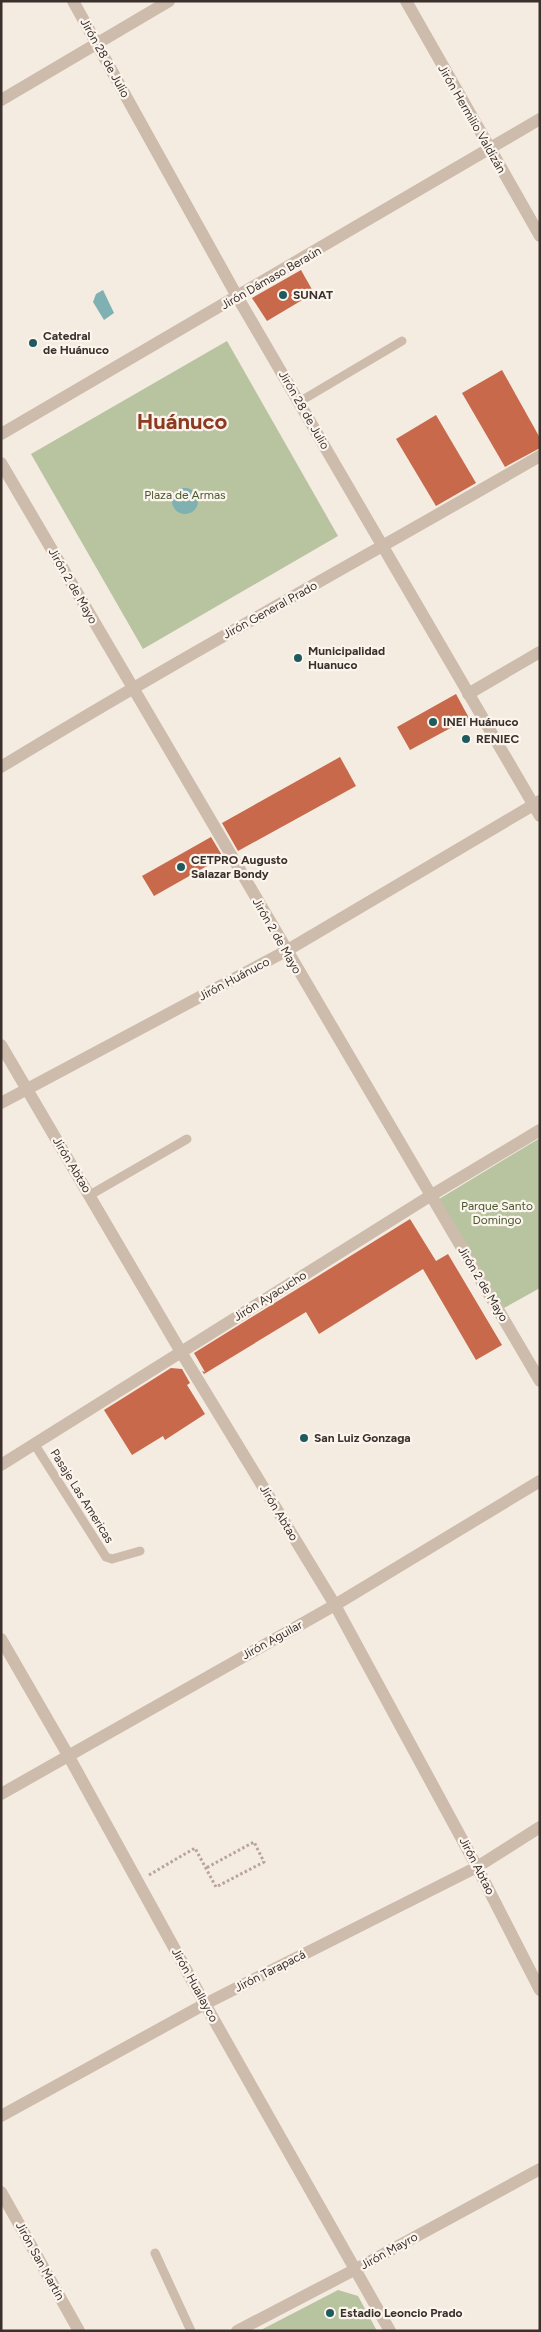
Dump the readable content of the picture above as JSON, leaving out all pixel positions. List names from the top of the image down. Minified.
{"streets":{"street":["Jirón 28 de Julio","Jirón Hermilio Valdizán","Jirón Dámaso Beraún","Jirón 2 de Mayo","Jirón General Prado","Jirón Huánuco","Jirón Abtao","Jirón Ayacucho","Jirón Aguilar","Jirón Tarapacá","Jirón Huallayco","Jirón Mayro","Jirón San Martín"],"lane":["Pasaje Las Americas"]},"crossings":[["Jirón 28 de Julio","Jirón Dámaso Beraún"],["Jirón 28 de Julio","Jirón General Prado"],["Jirón 28 de Julio","Jirón Huánuco"],["Jirón Hermilio Valdizán","Jirón Dámaso Beraún"],["Jirón 2 de Mayo","Jirón General Prado"],["Jirón 2 de Mayo","Jirón Huánuco"],["Jirón 2 de Mayo","Jirón Ayacucho"],["Jirón Huánuco","Jirón Abtao"],["Jirón Abtao","Jirón Ayacucho"],["Jirón Abtao","Jirón Aguilar"],["Jirón Abtao","Jirón Tarapacá"],["Jirón Ayacucho","Pasaje Las Americas"],["Jirón Aguilar","Jirón Huallayco"],["Jirón Tarapacá","Jirón Huallayco"],["Jirón Huallayco","Jirón Mayro"]],"districts":["Huánuco"],"parks":["Plaza de Armas","Parque Santo Domingo"],"places":["SUNAT","Catedral de Huánuco","Municipalidad Huanuco","INEI Huánuco","RENIEC","CETPRO Augusto Salazar Bondy","San Luiz Gonzaga","Estadio Leoncio Prado"]}
